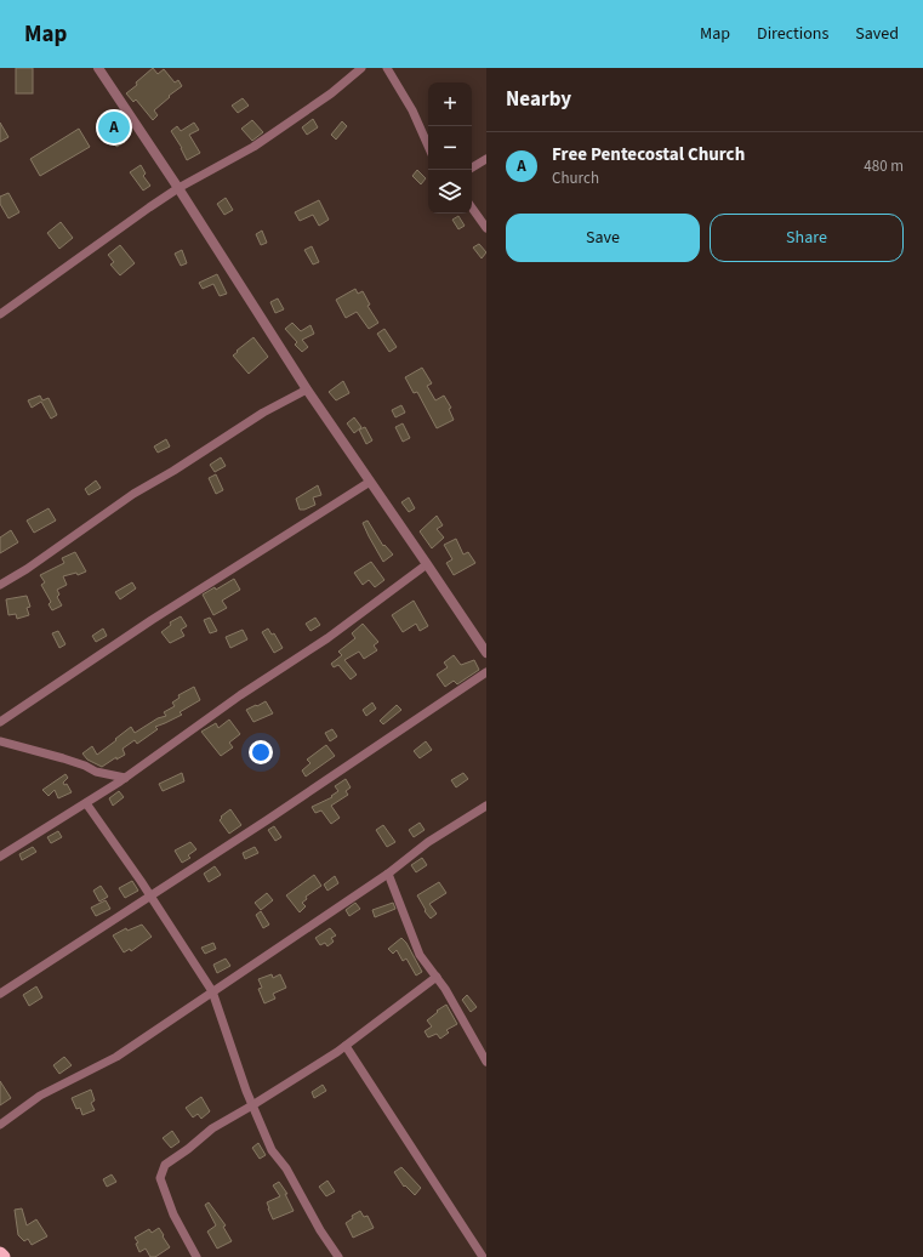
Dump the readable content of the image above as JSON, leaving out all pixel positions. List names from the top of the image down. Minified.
{"page":{"header":"Map","nav":["Map","Directions","Saved"],"heading":"Nearby","map_buttons":["+","−"],"pins":"A","list":[{"mark":"A","name":"Free Pentecostal Church","note":"Church","value":"480 m"}],"buttons":["Save","Share"]}}
